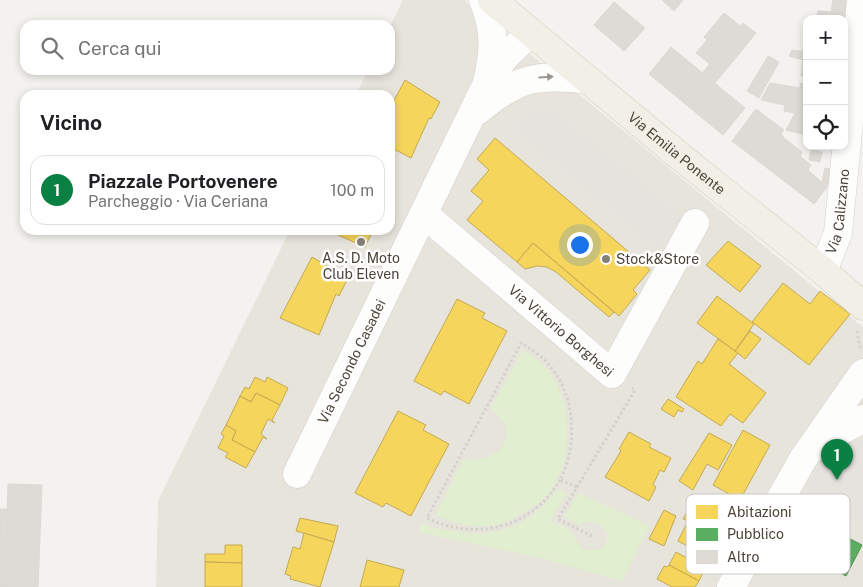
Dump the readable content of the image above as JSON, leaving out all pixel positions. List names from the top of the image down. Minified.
{"streets":{"main road":["Via Emilia Ponente"],"street":["Via Calizzano","Via Vittorio Borghesi","Via Secondo Casadei"]},"crossings":[["Via Emilia Ponente","Via Calizzano"],["Via Emilia Ponente","Via Secondo Casadei"],["Via Vittorio Borghesi","Via Secondo Casadei"]],"places":["A.S. D. Moto Club Eleven","Stock&Store"],"legend":["Abitazioni","Pubblico","Altro"],"page":{"map_buttons":["+","−"],"search":"Cerca qui","heading":"Vicino","list":[{"mark":"1","name":"Piazzale Portovenere","note":"Parcheggio · Via Ceriana","value":"100 m"}],"pins":"1"}}
